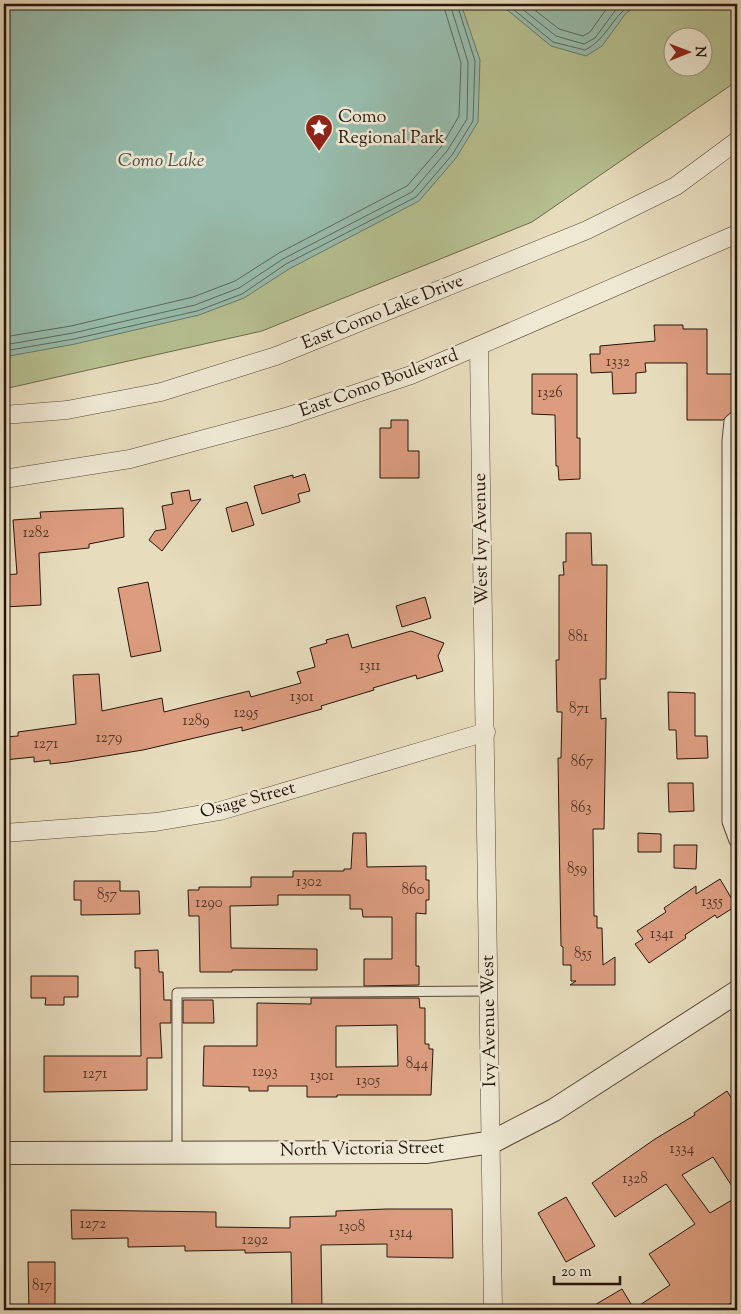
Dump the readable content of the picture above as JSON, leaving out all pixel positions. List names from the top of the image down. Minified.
{"streets":{"street":["East Como Lake Drive","East Como Boulevard","West Ivy Avenue","Osage Street","Ivy Avenue West","North Victoria Street"]},"crossings":[["East Como Boulevard","West Ivy Avenue"],["West Ivy Avenue","Osage Street"],["West Ivy Avenue","Ivy Avenue West"],["Osage Street","Ivy Avenue West"],["Ivy Avenue West","North Victoria Street"]],"water":["Como Lake"],"places":{"place":["Como Regional Park"]},"house_numbers":["1332","1326","1282","881","1311","1301","871","1295","1289","1279","1271","867","863","859","1302","860","857","1355","1290","1341","855","844","1293","1271","1301","1305","1334","1328","1272","1308","1314","1292","817"],"scale_bar":"20 m","north":"right"}
